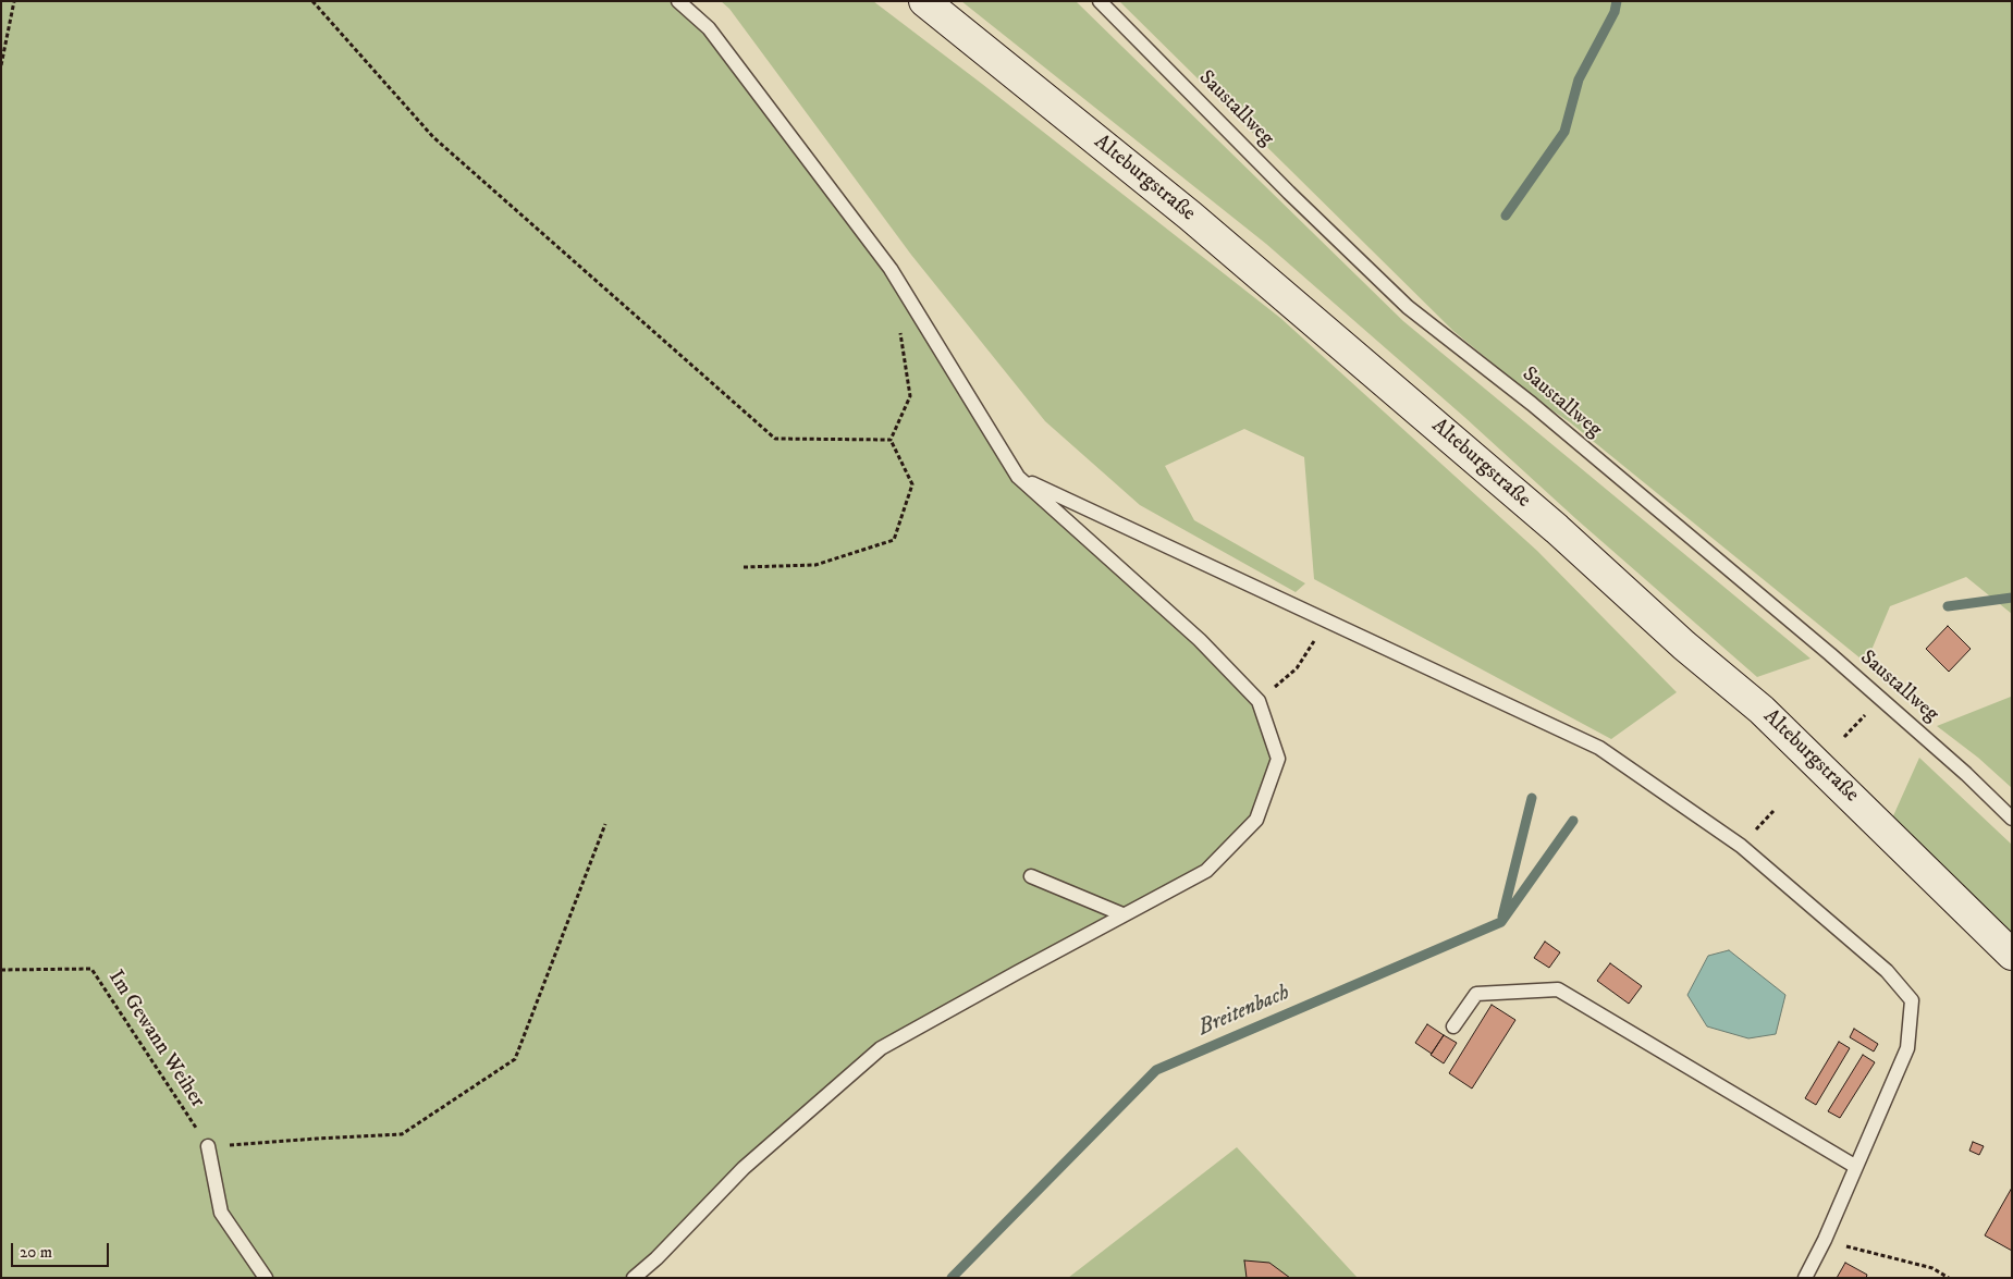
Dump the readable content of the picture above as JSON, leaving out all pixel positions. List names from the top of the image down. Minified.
{"streets":{"main road":["Alteburgstraße"],"lane":["Saustallweg"],"path":["Im Gewann Weiher"]},"water":["Breitenbach"],"scale_bar":"20 m"}
